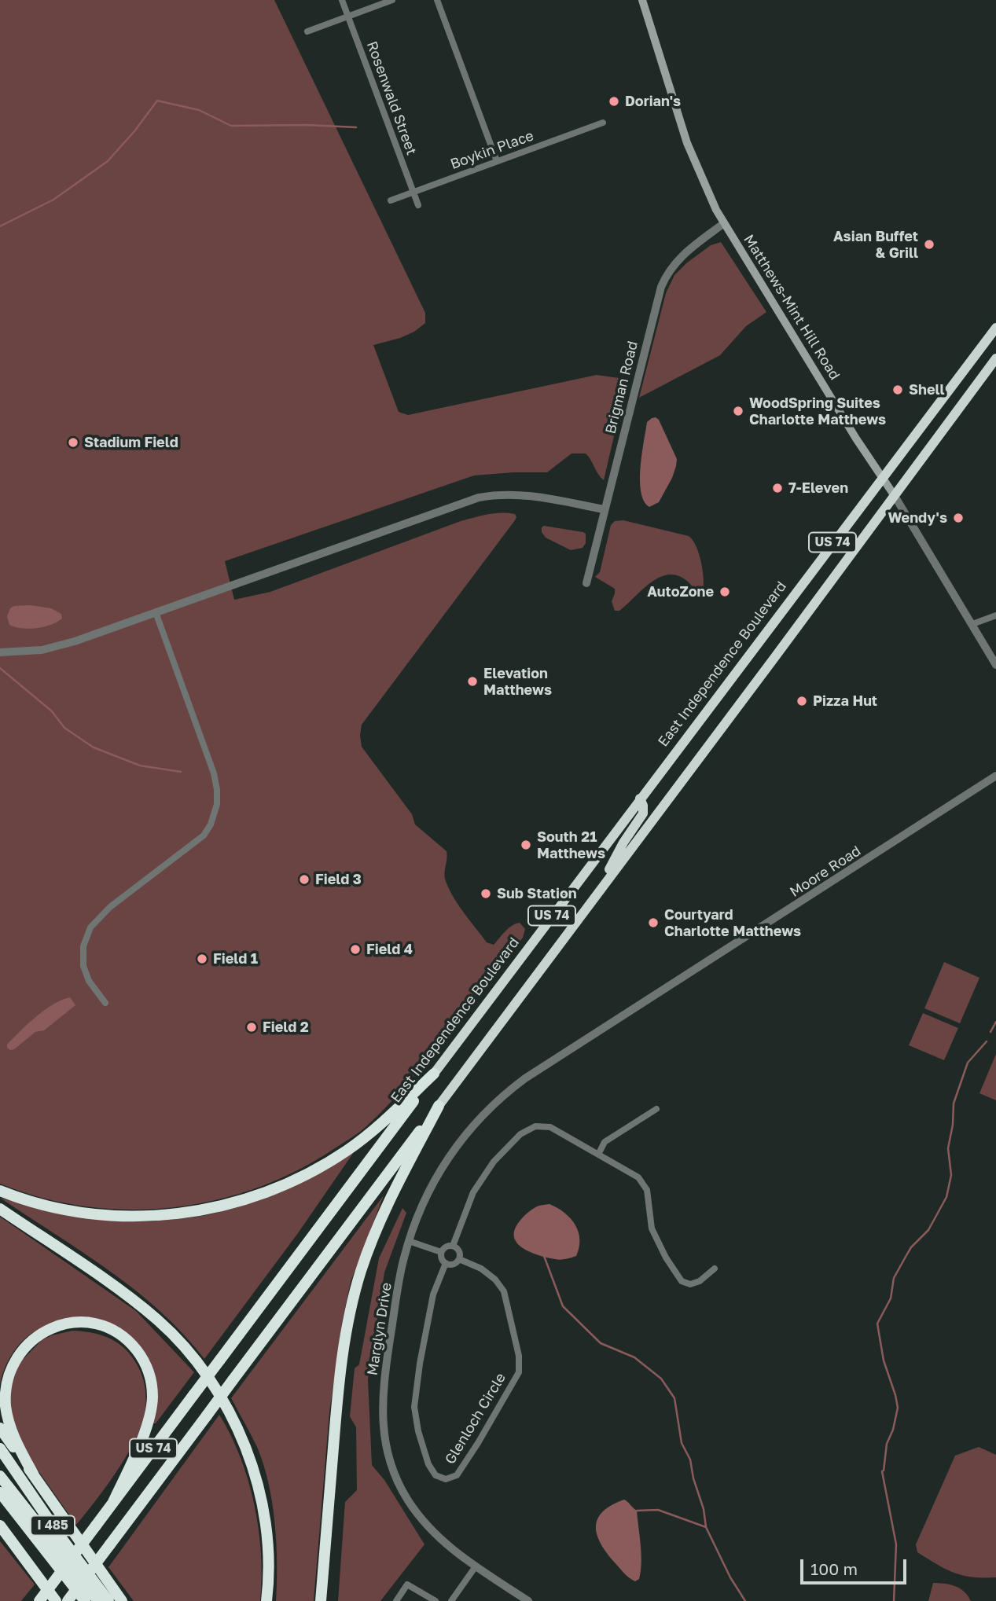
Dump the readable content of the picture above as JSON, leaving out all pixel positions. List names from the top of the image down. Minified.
{"streets":{"highway":["US 74","East Independence Boulevard","I 485"],"main road":["Matthews-Mint Hill Road"],"street":["Rosenwald Street","Boykin Place","Brigman Road","Moore Road","Marglyn Drive","Glenloch Circle"]},"crossings":[["Rosenwald Street","Boykin Place"],["Matthews-Mint Hill Road","Brigman Road"],["Matthews-Mint Hill Road","US 74"],["Matthews-Mint Hill Road","East Independence Boulevard"],["Moore Road","Marglyn Drive"]],"places":["Dorian's","Asian Buffet & Grill","Shell","WoodSpring Suites Charlotte Matthews","Stadium Field","7-Eleven","Wendy's","AutoZone","Elevation Matthews","Pizza Hut","South 21 Matthews","Field 3","Sub Station","Courtyard Charlotte Matthews","Field 4","Field 1","Field 2"],"scale_bar":"100 m"}
